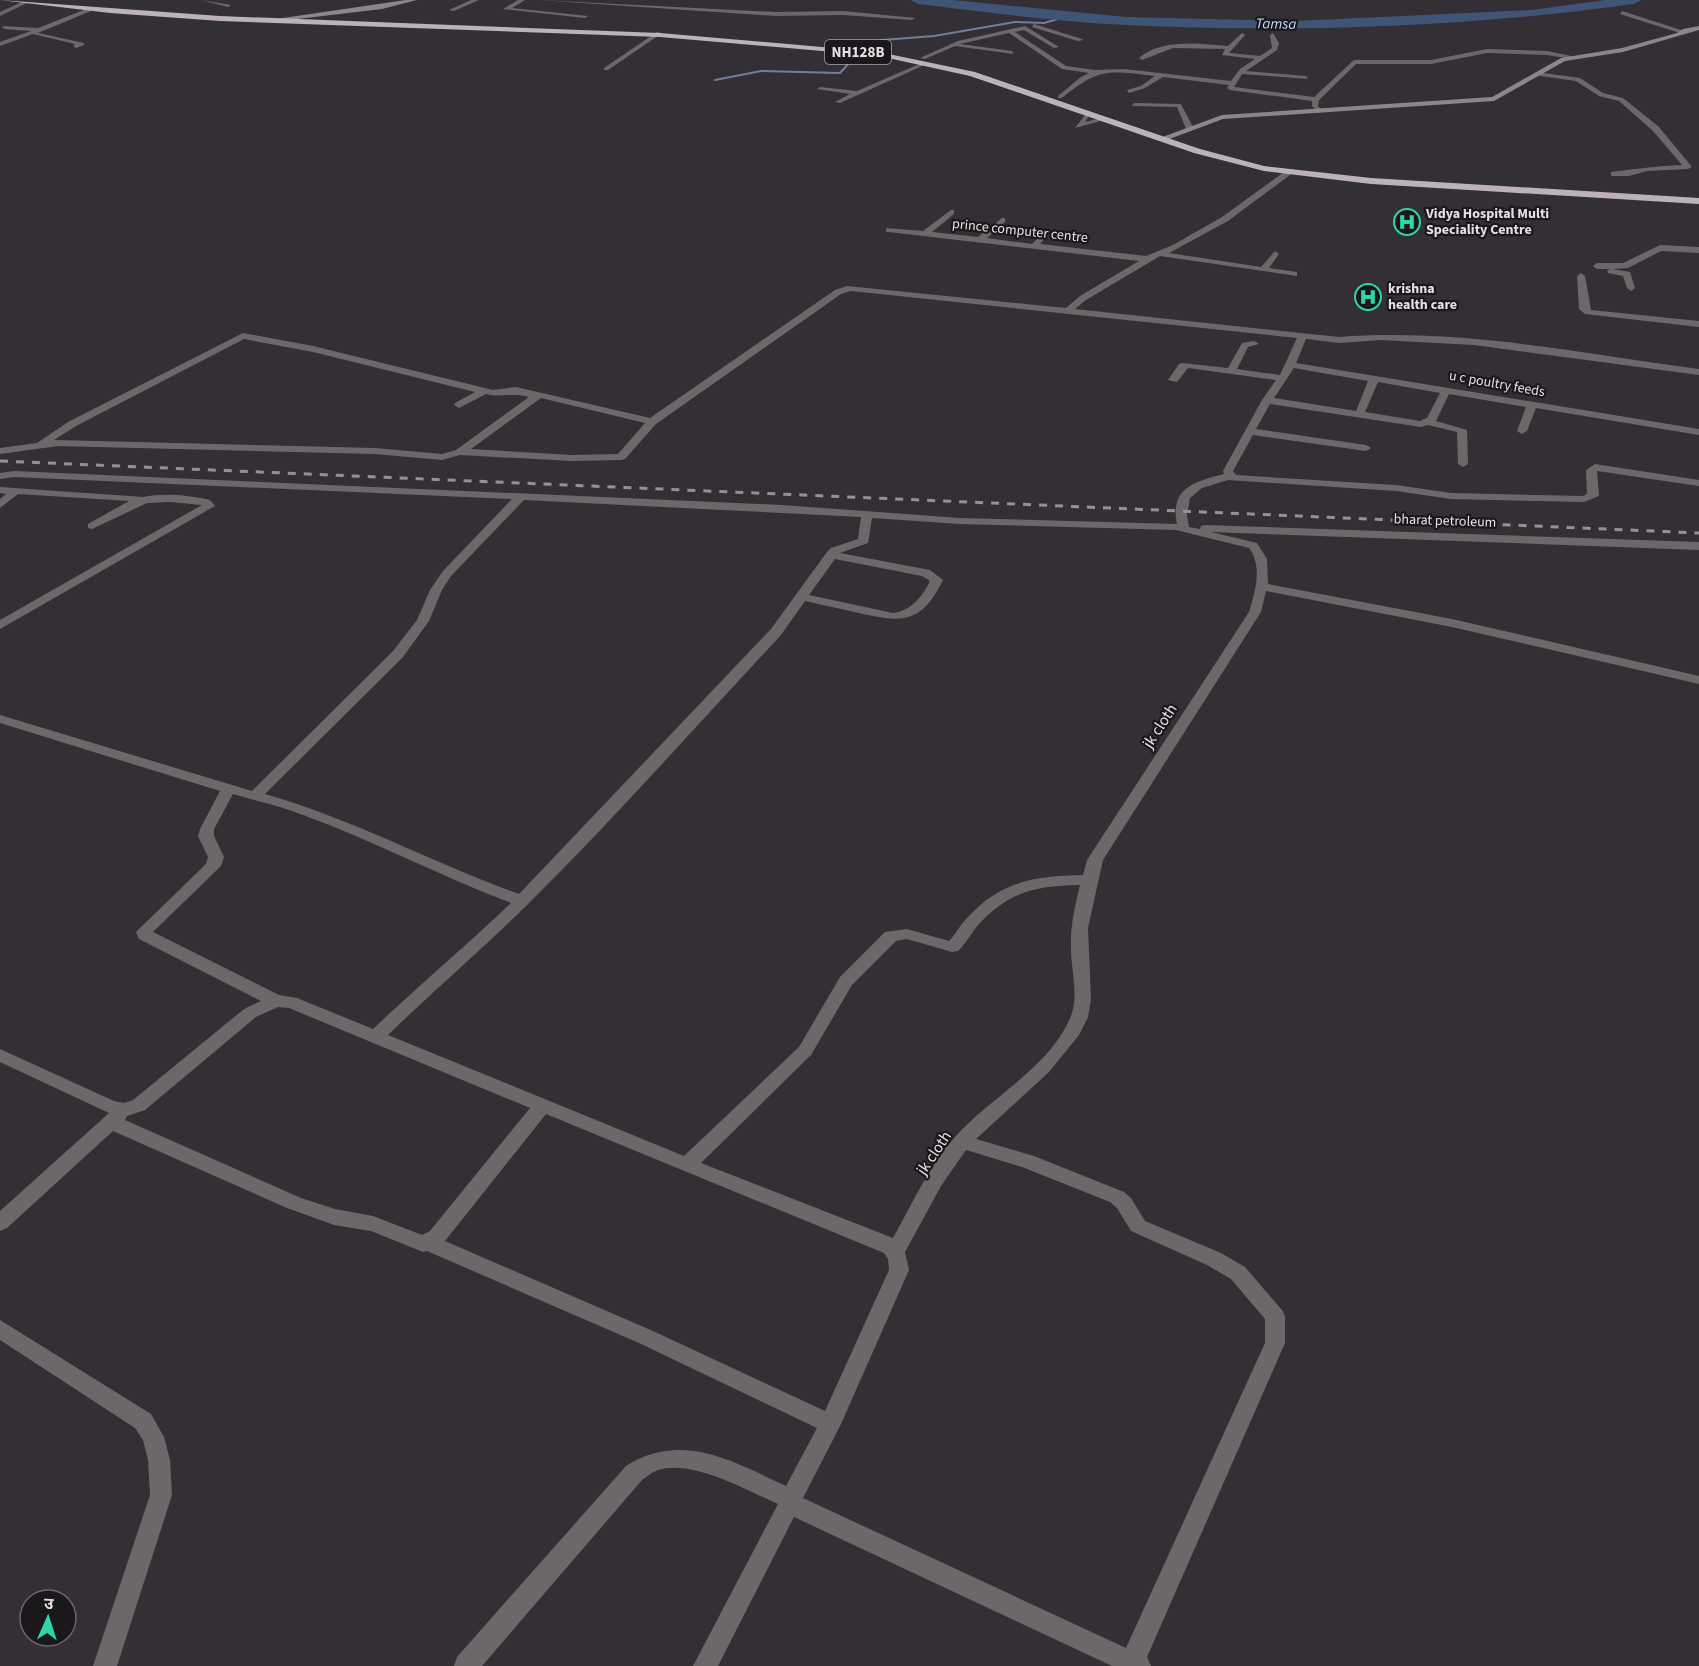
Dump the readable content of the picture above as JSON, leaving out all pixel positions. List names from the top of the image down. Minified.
{"streets":{"highway":["NH128B"],"street":["prince computer centre","u c poultry feeds","bharat petroleum","jk cloth"]},"crossings":[["bharat petroleum","jk cloth"]],"water":["Tamsa"],"places":{"hospital":["Vidya Hospital Multi Speciality Centre","krishna health care"]},"north":"top"}
